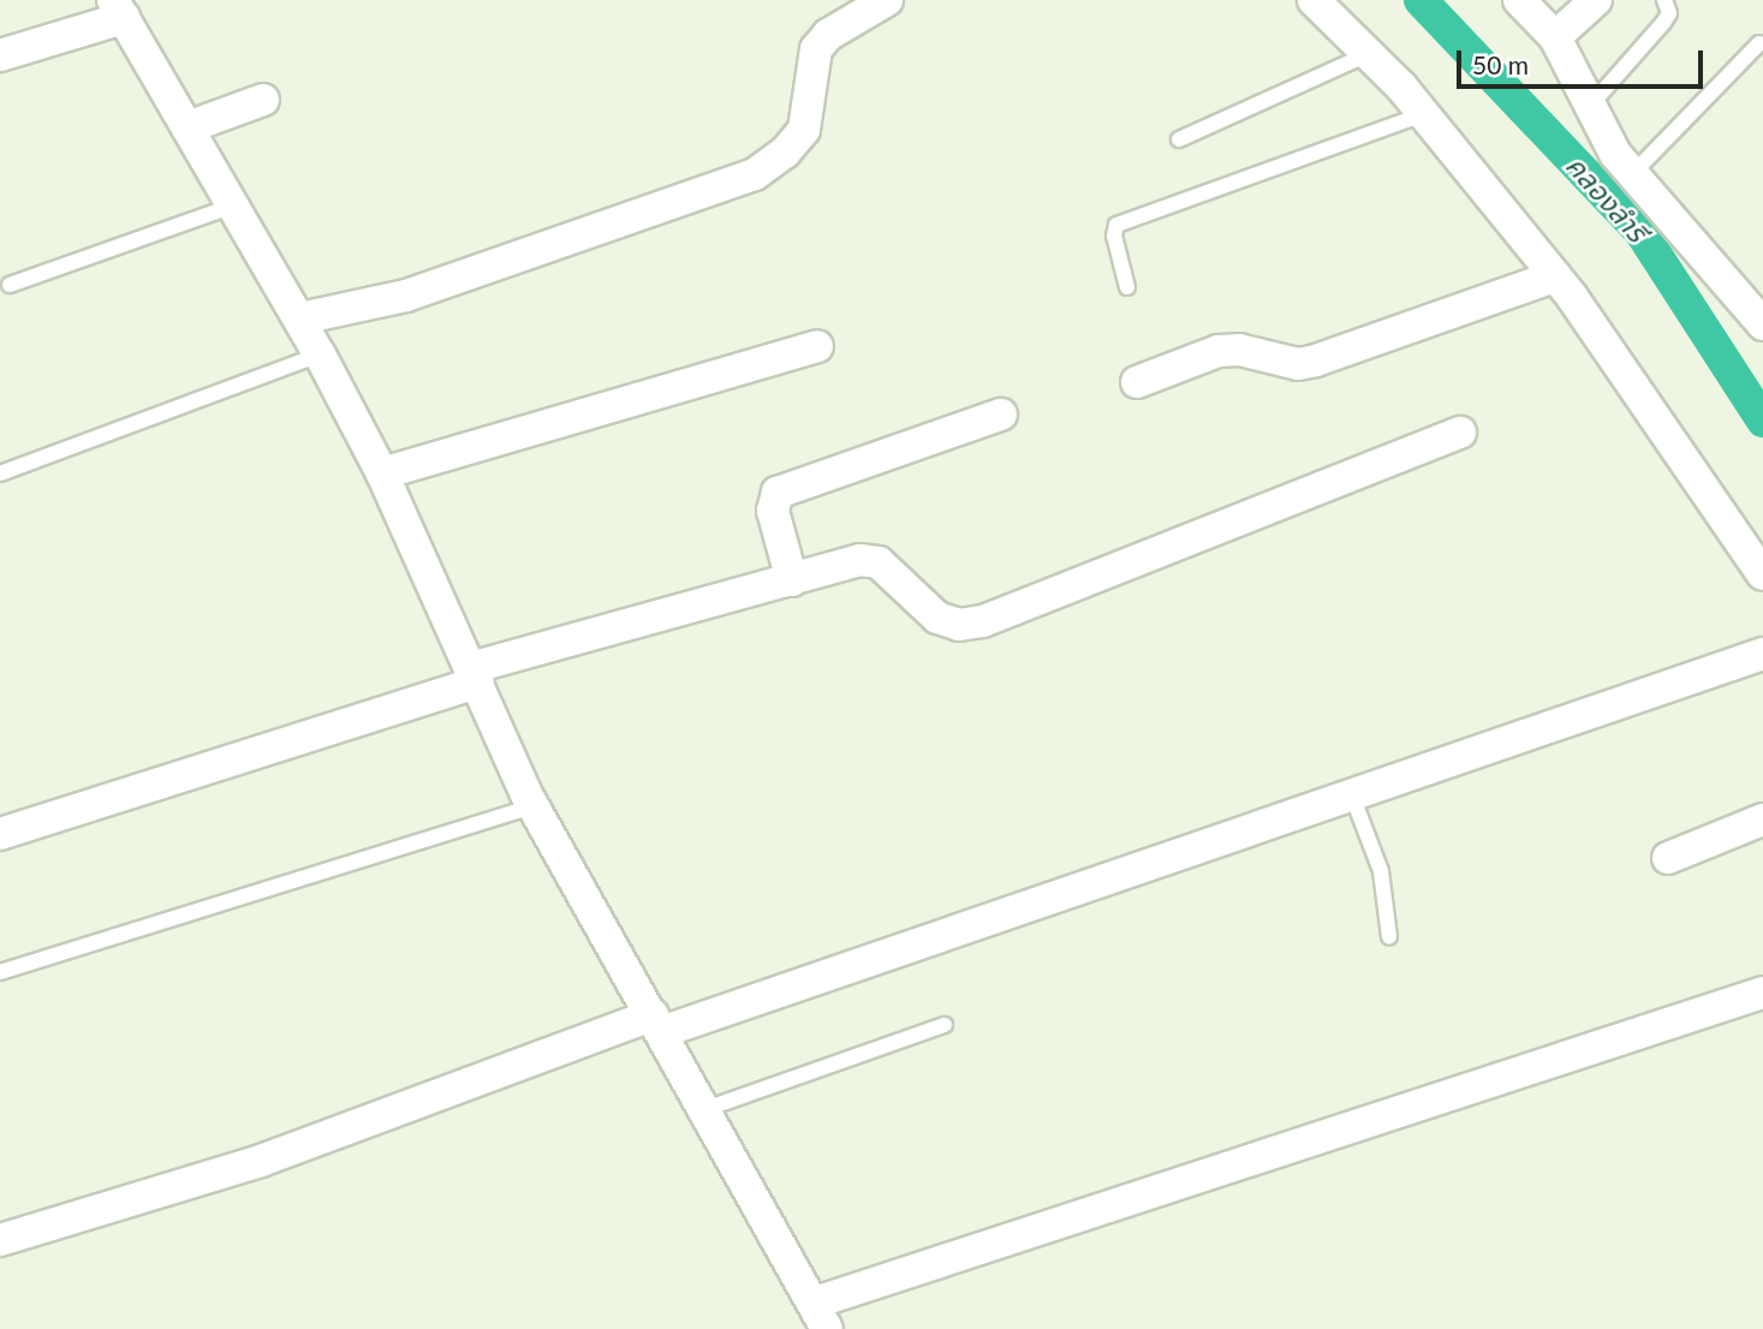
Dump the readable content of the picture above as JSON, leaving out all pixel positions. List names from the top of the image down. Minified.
{"water":["คลองลำรี"],"scale_bar":"50 m"}
